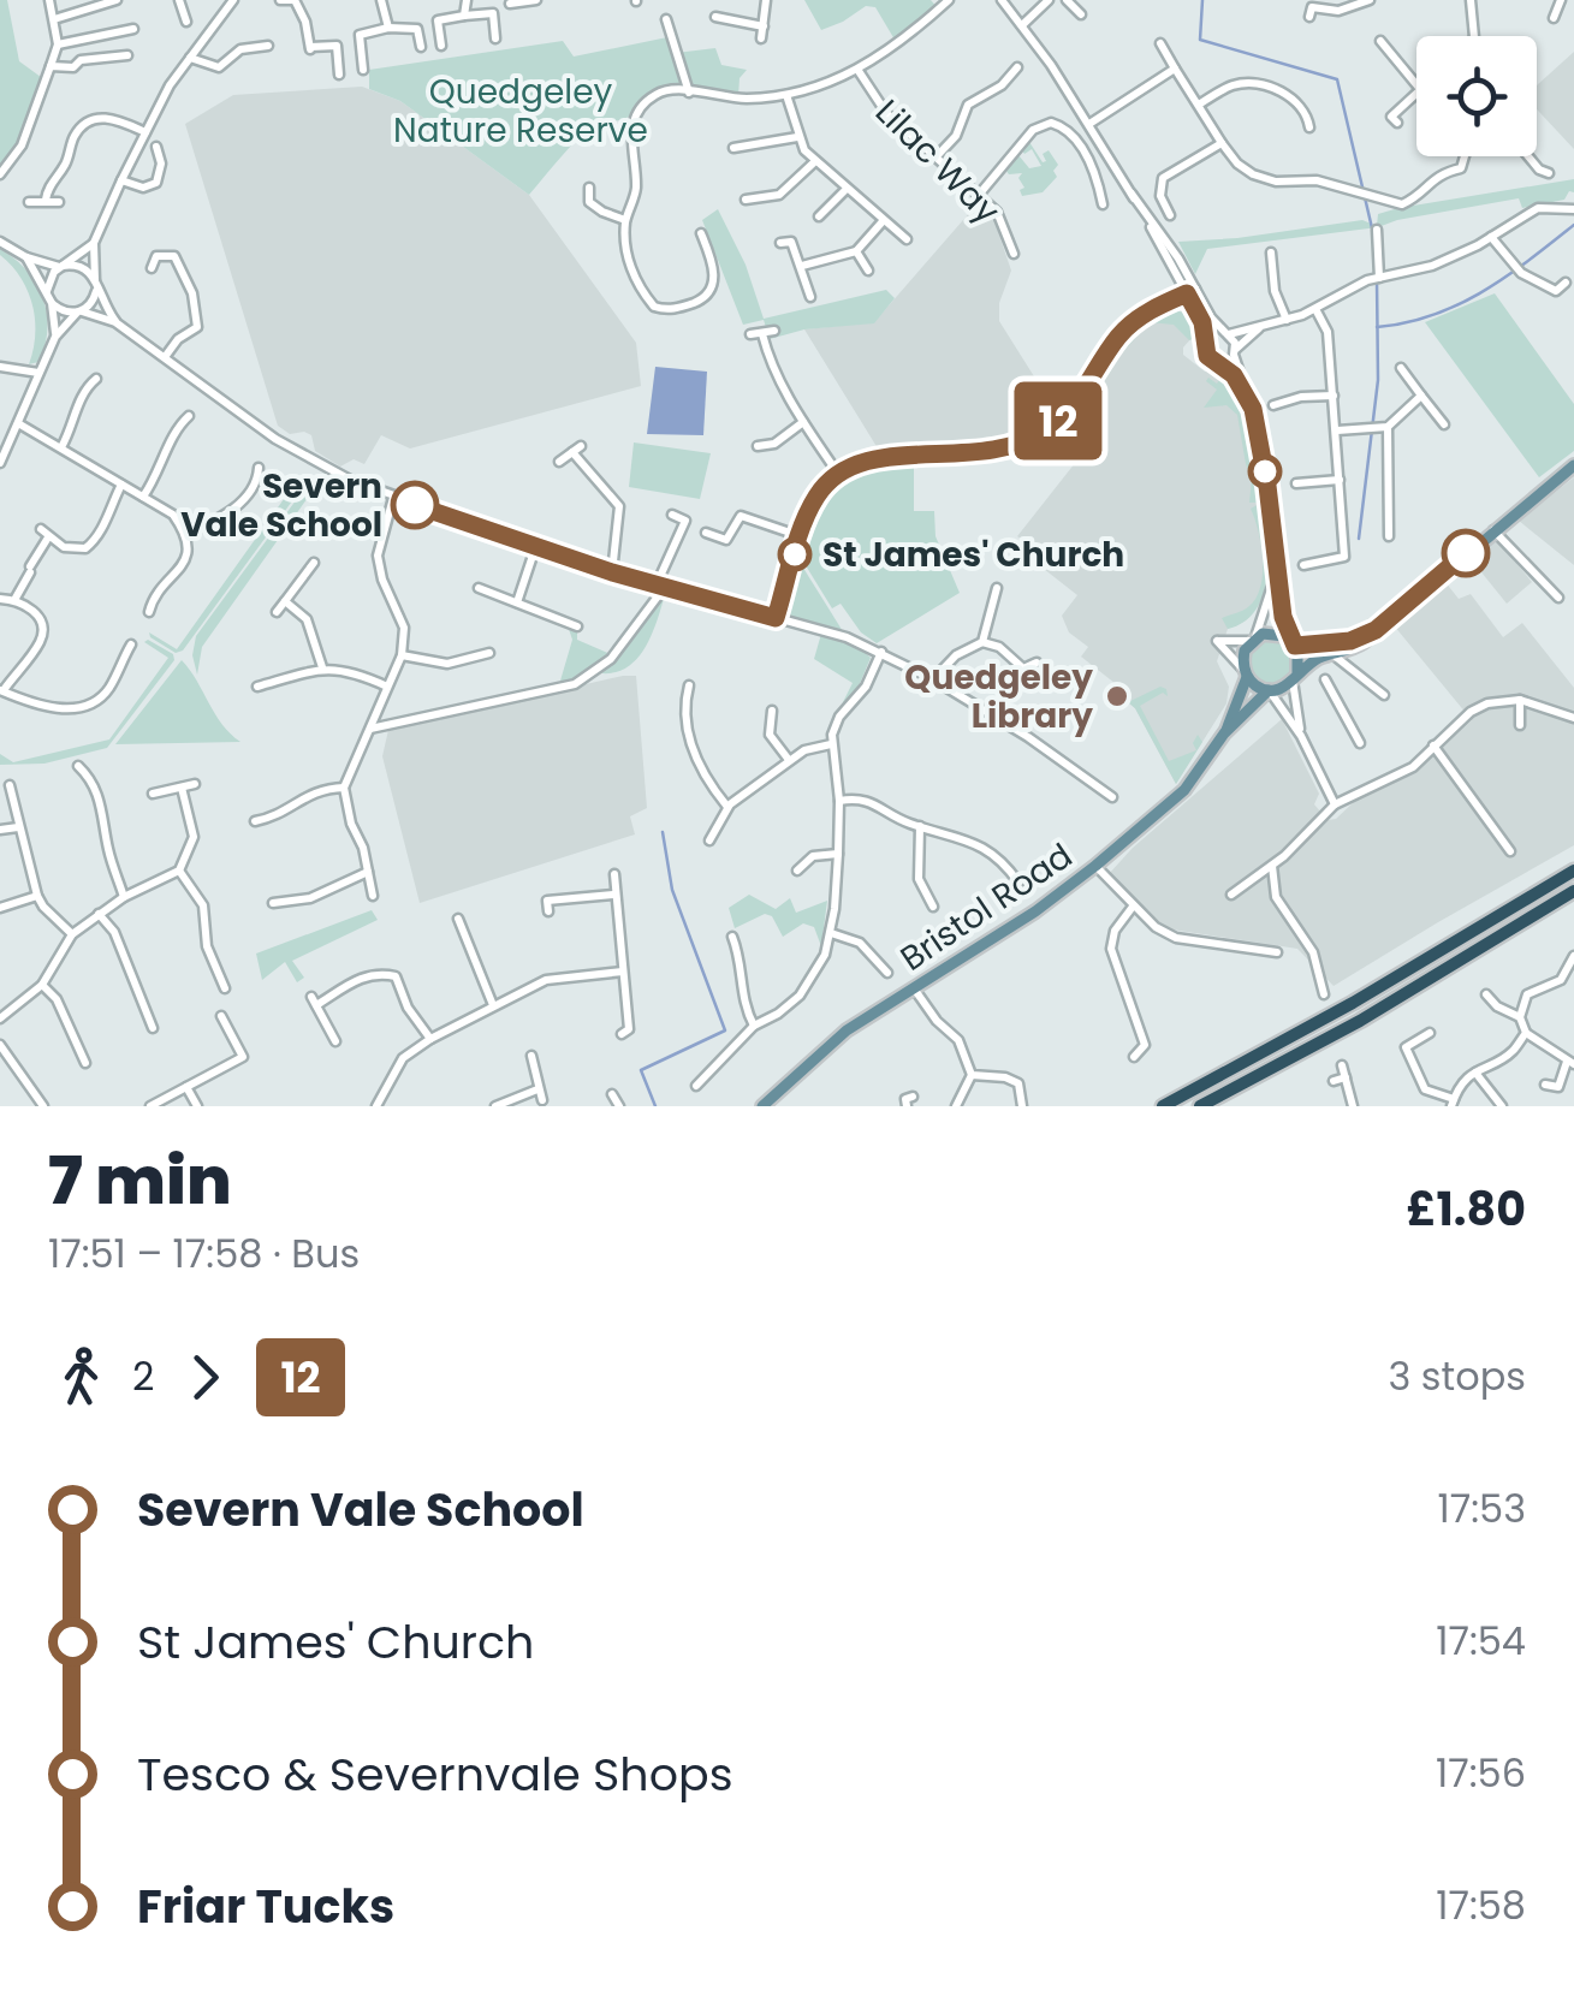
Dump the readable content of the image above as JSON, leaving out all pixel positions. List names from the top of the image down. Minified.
{"streets":{"main road":["Bristol Road"],"street":["Lilac Way"]},"parks":["Quedgeley Nature Reserve"],"places":["Severn Vale School","St James' Church","Quedgeley Library"],"lines":["bus line 12"],"page":{"on_map":"12","heading":["7 min","17:51 – 17:58 · Bus","£1.80"],"legs":["2","12","3 stops"],"list":[{"name":"Severn Vale School","value":"17:53"},{"name":"St James' Church","value":"17:54"},{"name":"Tesco & Severnvale Shops","value":"17:56"},{"name":"Friar Tucks","value":"17:58"}]}}
